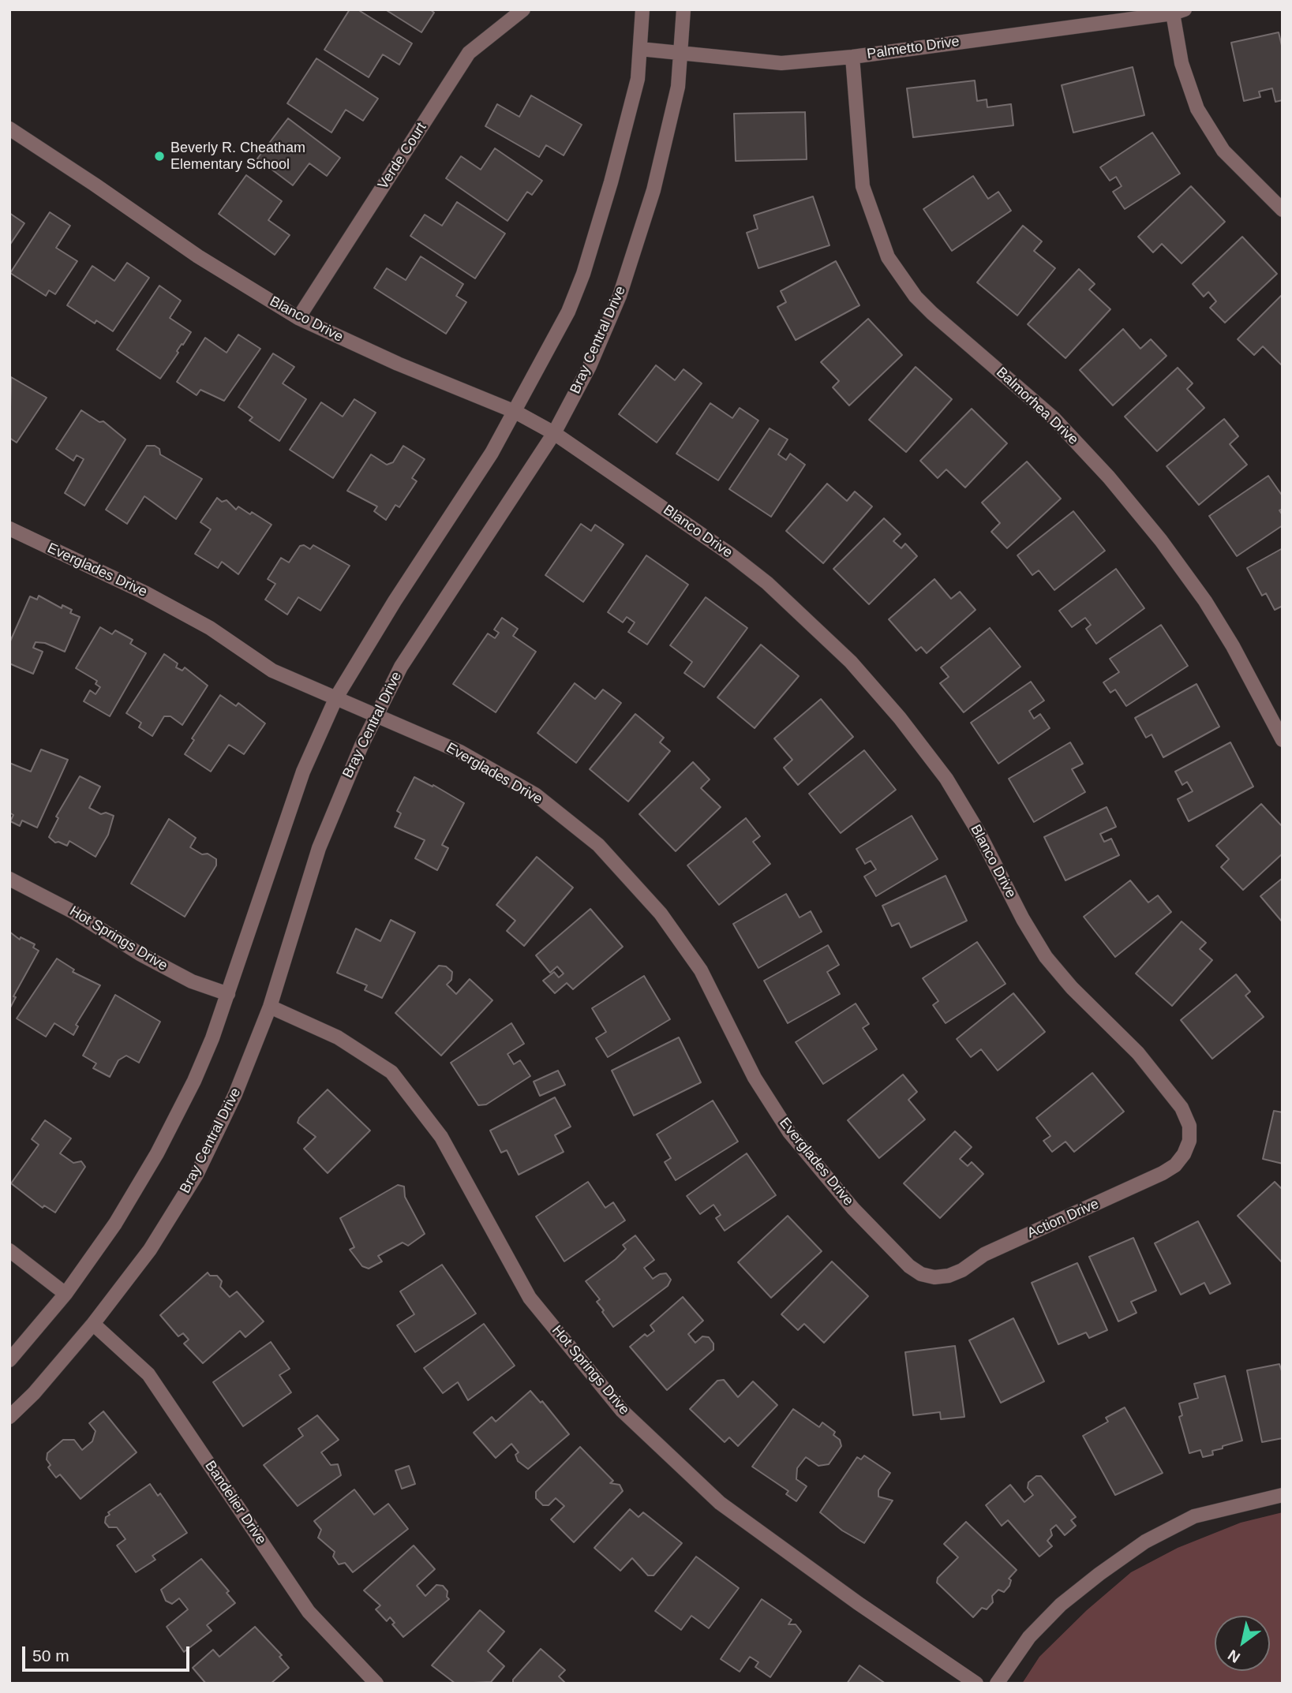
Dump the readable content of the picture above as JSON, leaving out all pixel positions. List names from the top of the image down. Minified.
{"streets":{"street":["Palmetto Drive","Verde Court","Blanco Drive","Bray Central Drive","Balmorhea Drive","Everglades Drive","Hot Springs Drive","Action Drive","Bandelier Drive"]},"crossings":[["Palmetto Drive","Bray Central Drive"],["Palmetto Drive","Balmorhea Drive"],["Verde Court","Blanco Drive"],["Blanco Drive","Bray Central Drive"],["Blanco Drive","Action Drive"],["Bray Central Drive","Everglades Drive"],["Bray Central Drive","Hot Springs Drive"],["Bray Central Drive","Bandelier Drive"],["Everglades Drive","Action Drive"]],"places":["Beverly R. Cheatham Elementary School"],"scale_bar":"50 m","north":"bottom left"}
